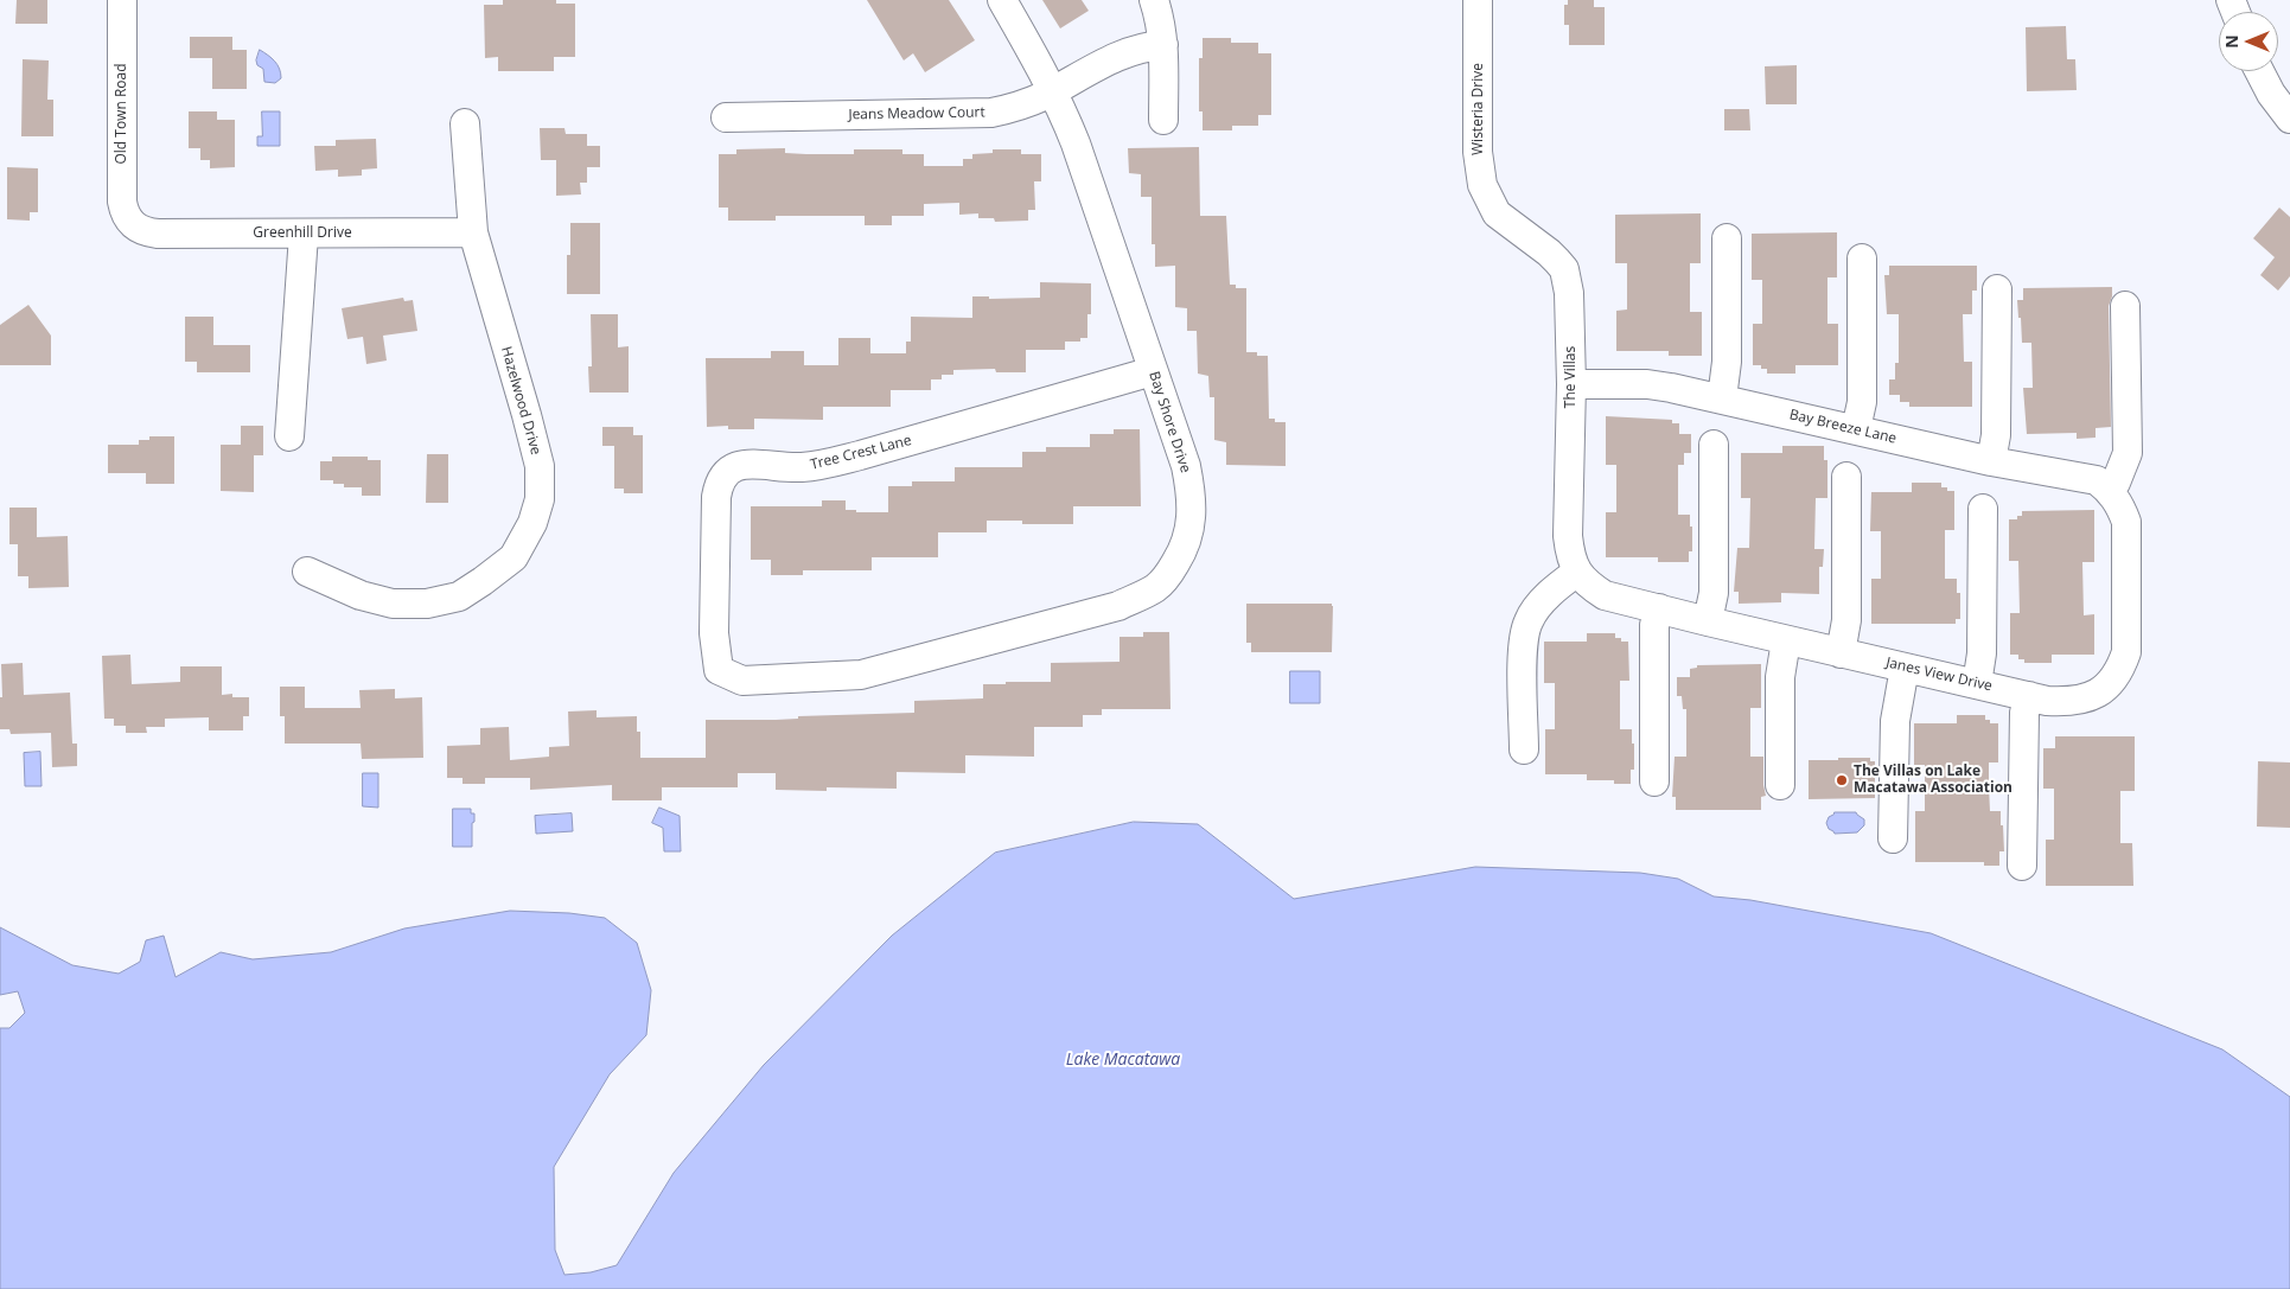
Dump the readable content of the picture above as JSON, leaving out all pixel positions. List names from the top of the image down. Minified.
{"streets":{"street":["Wisteria Drive","Old Town Road","Jeans Meadow Court","Greenhill Drive","The Villas","Hazelwood Drive","Bay Shore Drive","Bay Breeze Lane","Tree Crest Lane","Janes View Drive"]},"crossings":[["Wisteria Drive","The Villas"],["Old Town Road","Greenhill Drive"],["Jeans Meadow Court","Bay Shore Drive"],["Greenhill Drive","Hazelwood Drive"],["The Villas","Bay Breeze Lane"],["The Villas","Janes View Drive"],["Bay Shore Drive","Tree Crest Lane"],["Bay Breeze Lane","Janes View Drive"]],"water":["Lake Macatawa"],"places":["The Villas on Lake Macatawa Association"],"north":"left"}
